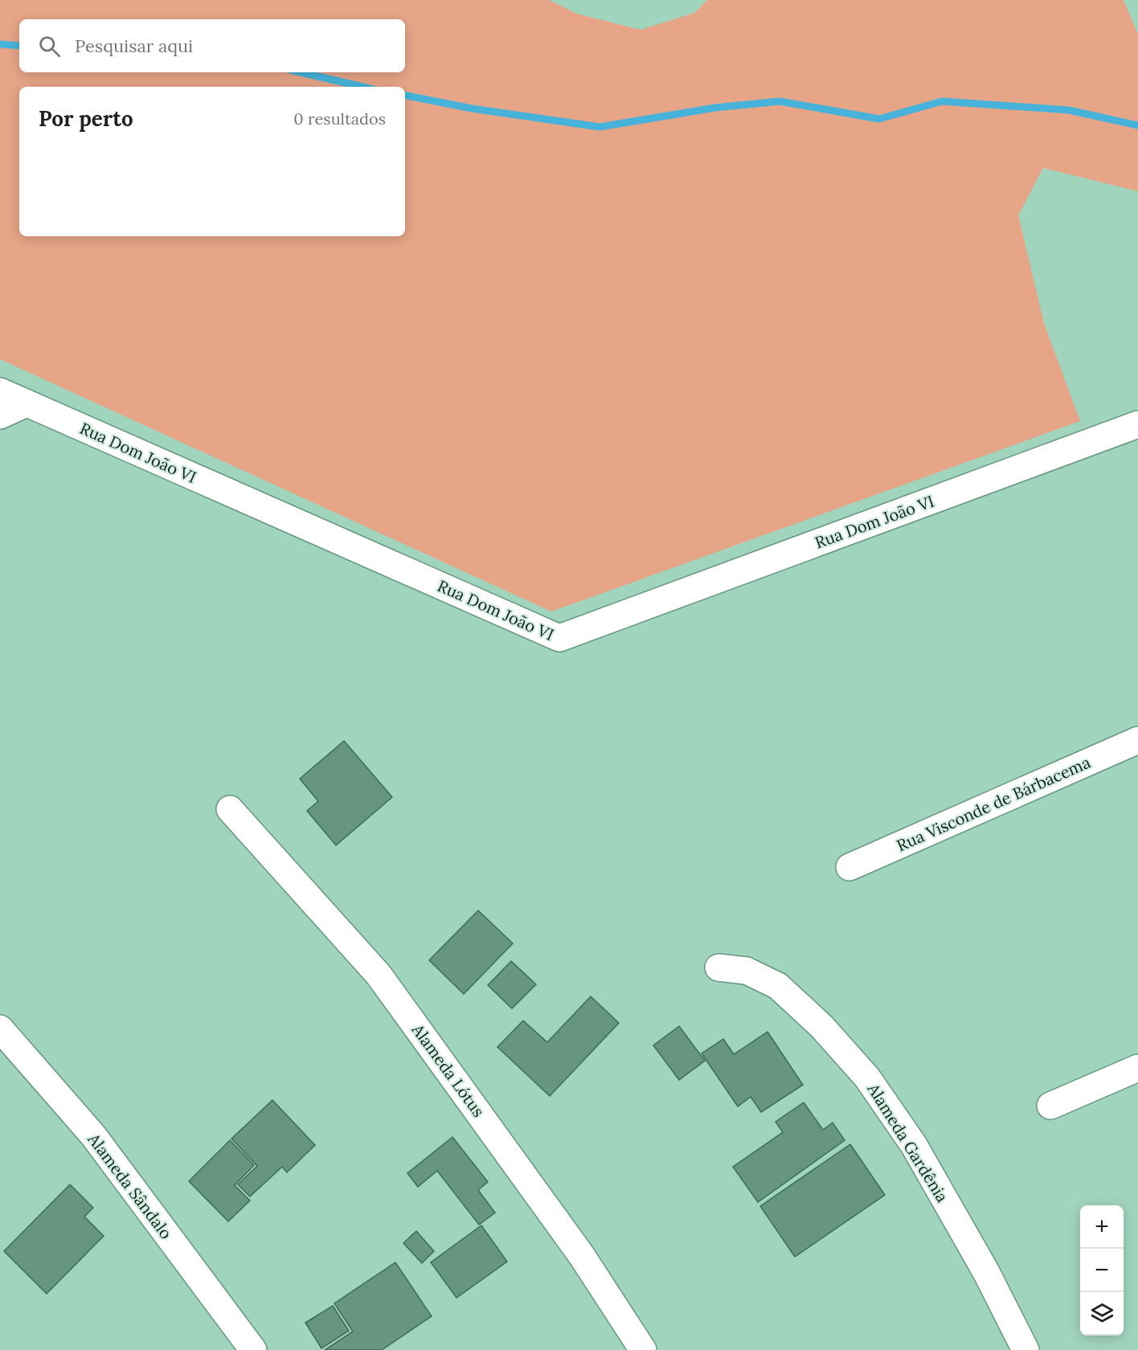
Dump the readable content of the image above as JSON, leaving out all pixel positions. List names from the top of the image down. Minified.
{"streets":{"street":["Rua Dom João VI","Rua Visconde de Bárbacema","Alameda Lótus","Alameda Gardênia","Alameda Sândalo"]},"page":{"search":"Pesquisar aqui","heading":["Por perto","0 resultados"],"map_buttons":["+","−"]}}
